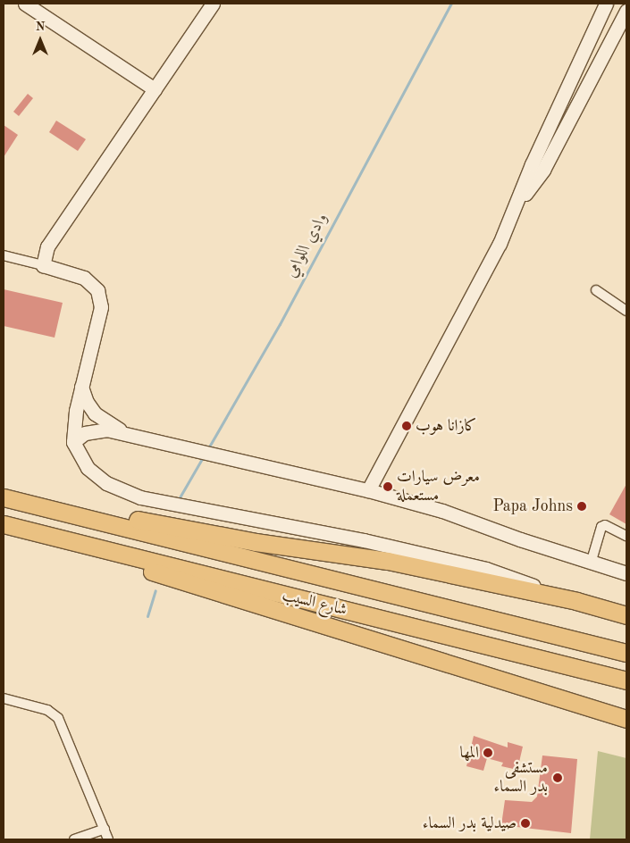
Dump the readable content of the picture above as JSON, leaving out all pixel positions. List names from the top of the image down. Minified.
{"streets":{"highway":["شارع السيب"]},"water":["وادي اللوامي"],"places":["كازانا هوب","معرض سيارات مستعملة","Papa Johns","المها","مستشفى بدر السماء","صيدلية بدر السماء"],"north":"top"}
